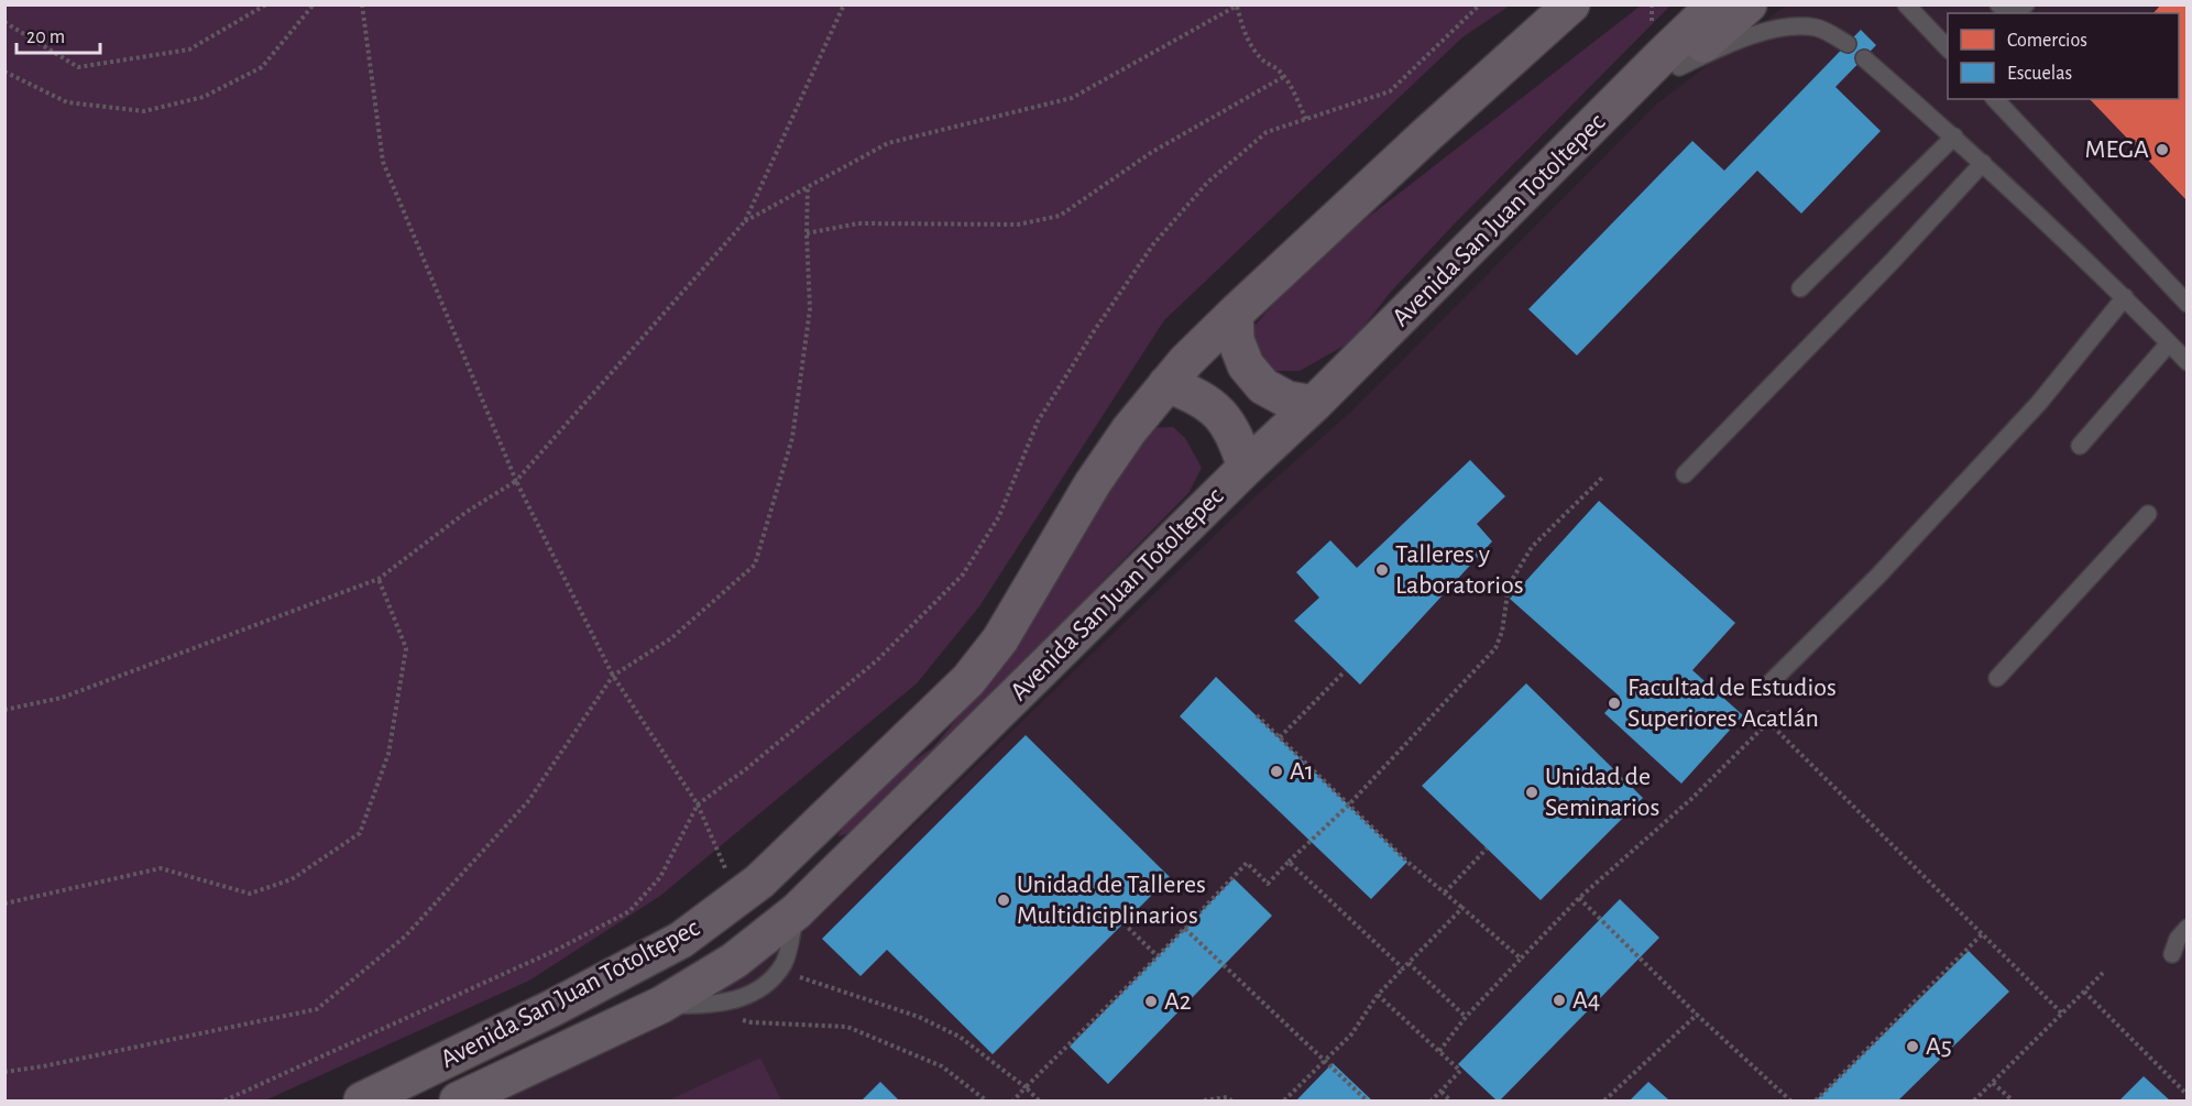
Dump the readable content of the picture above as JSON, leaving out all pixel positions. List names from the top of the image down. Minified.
{"streets":{"main road":["Avenida San Juan Totoltepec"]},"places":["MEGA","Talleres y Laboratorios","Facultad de Estudios Superiores Acatlán","A1","Unidad de Seminarios","Unidad de Talleres Multidiciplinarios","A4","A2","A5"],"legend":["Comercios","Escuelas"],"scale_bar":"20 m"}
